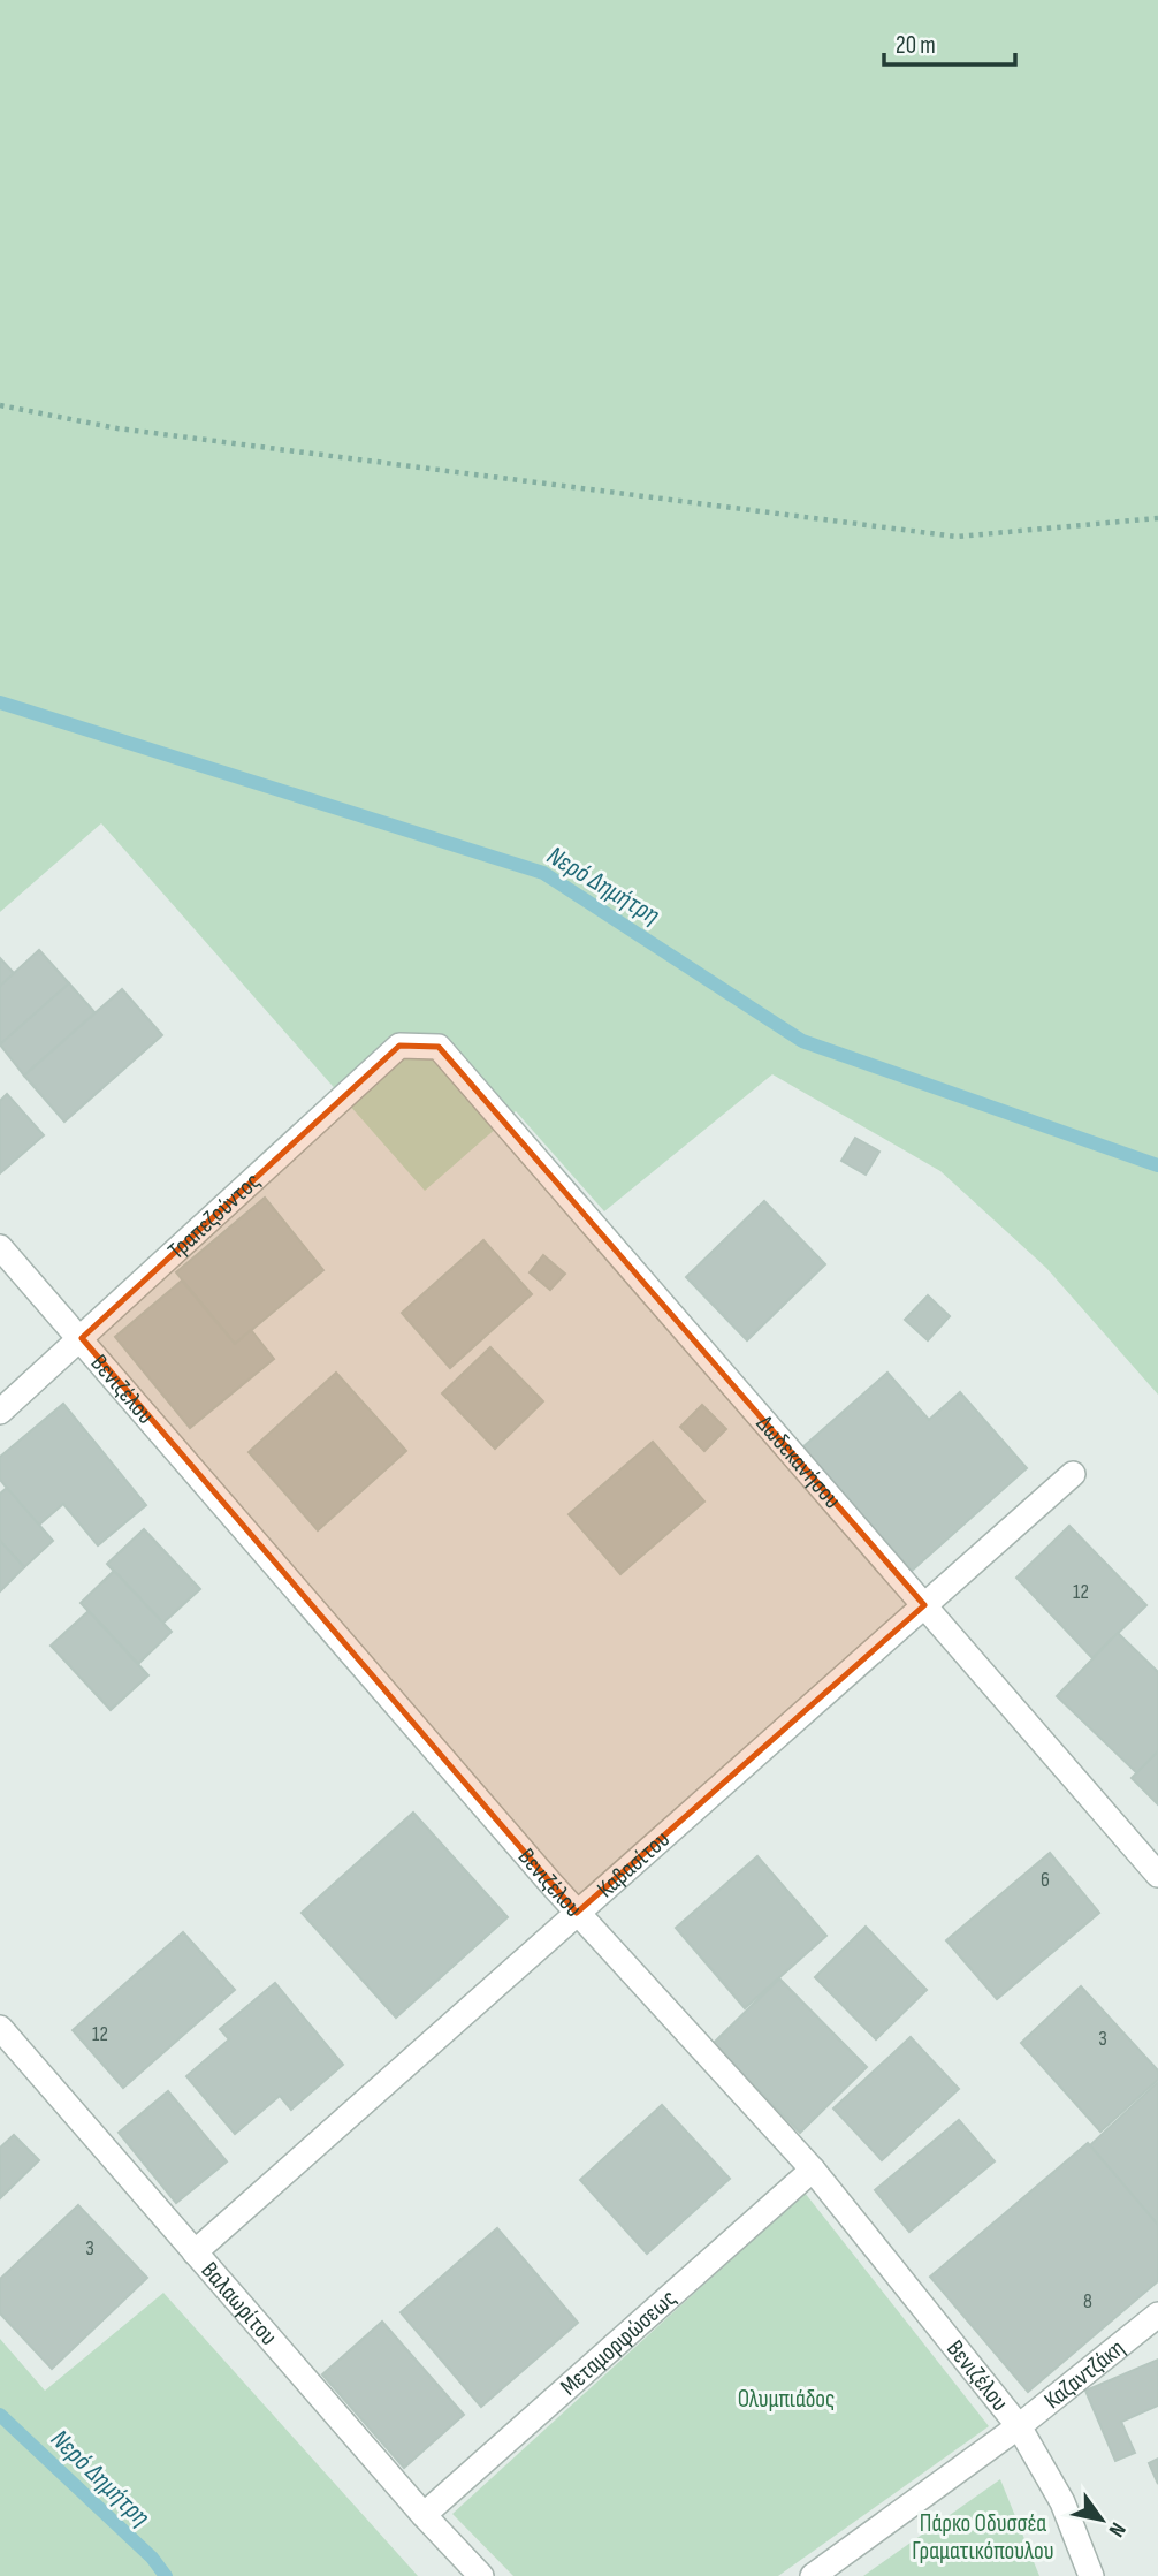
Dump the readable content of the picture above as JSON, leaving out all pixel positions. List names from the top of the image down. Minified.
{"streets":{"street":["Τραπεζούντος","Βενιζέλου","Δωδεκανήσου","Καβασίτου","Βαλαωρίτου","Μεταμορφώσεως","Καζαντζάκη"]},"crossings":[["Τραπεζούντος","Βενιζέλου"],["Τραπεζούντος","Δωδεκανήσου"],["Βενιζέλου","Καβασίτου"],["Βενιζέλου","Μεταμορφώσεως"],["Βενιζέλου","Καζαντζάκη"],["Δωδεκανήσου","Καβασίτου"],["Καβασίτου","Βαλαωρίτου"],["Βαλαωρίτου","Μεταμορφώσεως"]],"water":["Νερό Δημήτρη"],"parks":["Ολυμπιάδος","Πάρκο Οδυσσέα Γραματικόπουλου"],"house_numbers":["12","6","12","3","3","8"],"scale_bar":"20 m","north":"bottom right"}
